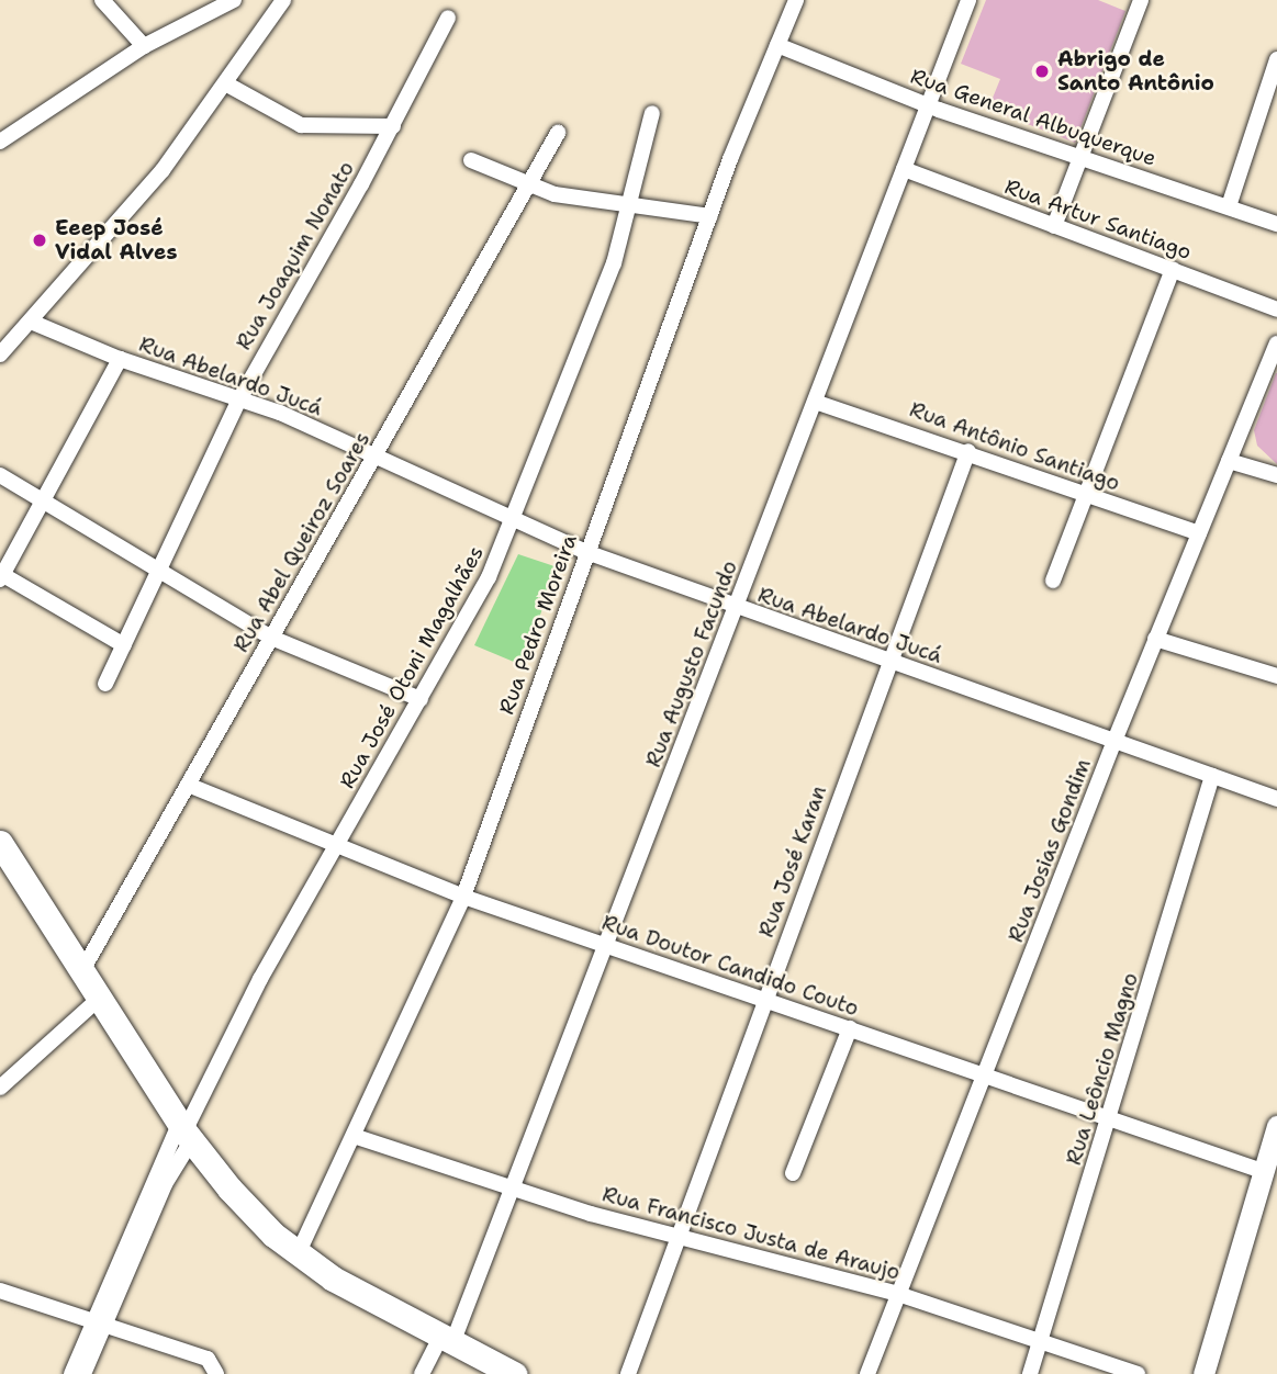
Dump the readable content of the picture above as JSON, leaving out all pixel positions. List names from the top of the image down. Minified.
{"streets":{"street":["Rua General Albuquerque","Rua Artur Santiago","Rua Joaquim Nonato","Rua Abelardo Jucá","Rua Antônio Santiago","Rua Abel Queiroz Soares","Rua Pedro Moreira","Rua Augusto Facundo","Rua José Otoni Magalhães","Rua Josias Gondim","Rua José Karan","Rua Doutor Candido Couto","Rua Leôncio Magno","Rua Francisco Justa de Araujo"]},"crossings":[["Rua General Albuquerque","Rua Pedro Moreira"],["Rua General Albuquerque","Rua Augusto Facundo"],["Rua Artur Santiago","Rua Augusto Facundo"],["Rua Joaquim Nonato","Rua Abelardo Jucá"],["Rua Abelardo Jucá","Rua Abel Queiroz Soares"],["Rua Abelardo Jucá","Rua Pedro Moreira"],["Rua Abelardo Jucá","Rua Augusto Facundo"],["Rua Abelardo Jucá","Rua José Otoni Magalhães"],["Rua Abelardo Jucá","Rua Josias Gondim"],["Rua Abelardo Jucá","Rua José Karan"],["Rua Abelardo Jucá","Rua Leôncio Magno"],["Rua Antônio Santiago","Rua Augusto Facundo"],["Rua Antônio Santiago","Rua Josias Gondim"],["Rua Antônio Santiago","Rua José Karan"],["Rua Abel Queiroz Soares","Rua Doutor Candido Couto"],["Rua Pedro Moreira","Rua Doutor Candido Couto"],["Rua Pedro Moreira","Rua Francisco Justa de Araujo"],["Rua Augusto Facundo","Rua Doutor Candido Couto"],["Rua Augusto Facundo","Rua Francisco Justa de Araujo"],["Rua José Otoni Magalhães","Rua Doutor Candido Couto"],["Rua Josias Gondim","Rua Doutor Candido Couto"],["Rua Josias Gondim","Rua Francisco Justa de Araujo"],["Rua José Karan","Rua Doutor Candido Couto"],["Rua José Karan","Rua Francisco Justa de Araujo"],["Rua Doutor Candido Couto","Rua Leôncio Magno"],["Rua Leôncio Magno","Rua Francisco Justa de Araujo"]],"places":["Abrigo de Santo Antônio","Eeep José Vidal Alves"]}
